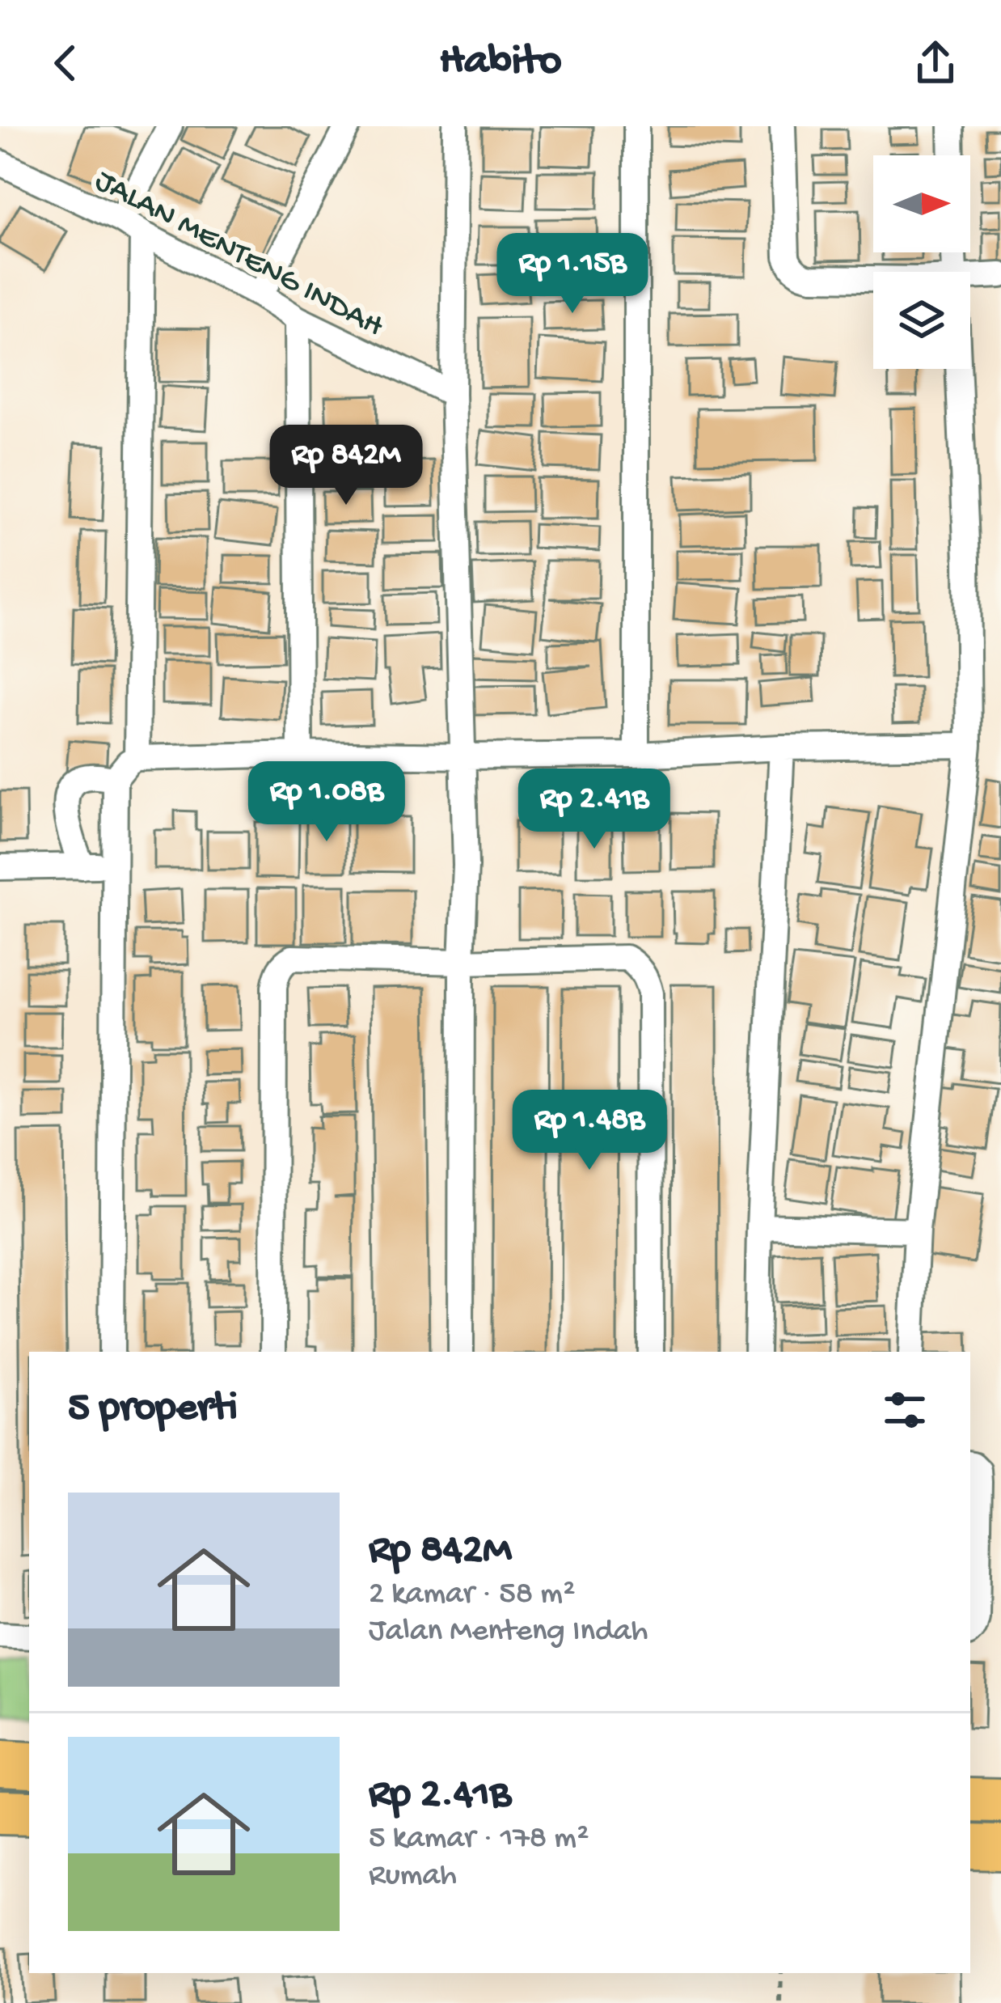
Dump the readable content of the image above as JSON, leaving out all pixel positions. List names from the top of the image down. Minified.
{"streets":{"street":["JALAN MENTENG INDAH"]},"north":"right","page":{"header":"Habito","price":["Rp 1.15B","Rp 842M","Rp 1.08B","Rp 2.41B","Rp 1.48B"],"heading":"5 properti","list":[{"name":"Rp 842M","note":"2 kamar · 58 m² · Jalan Menteng Indah"},{"name":"Rp 2.41B","note":"5 kamar · 178 m² · Rumah"}]}}
